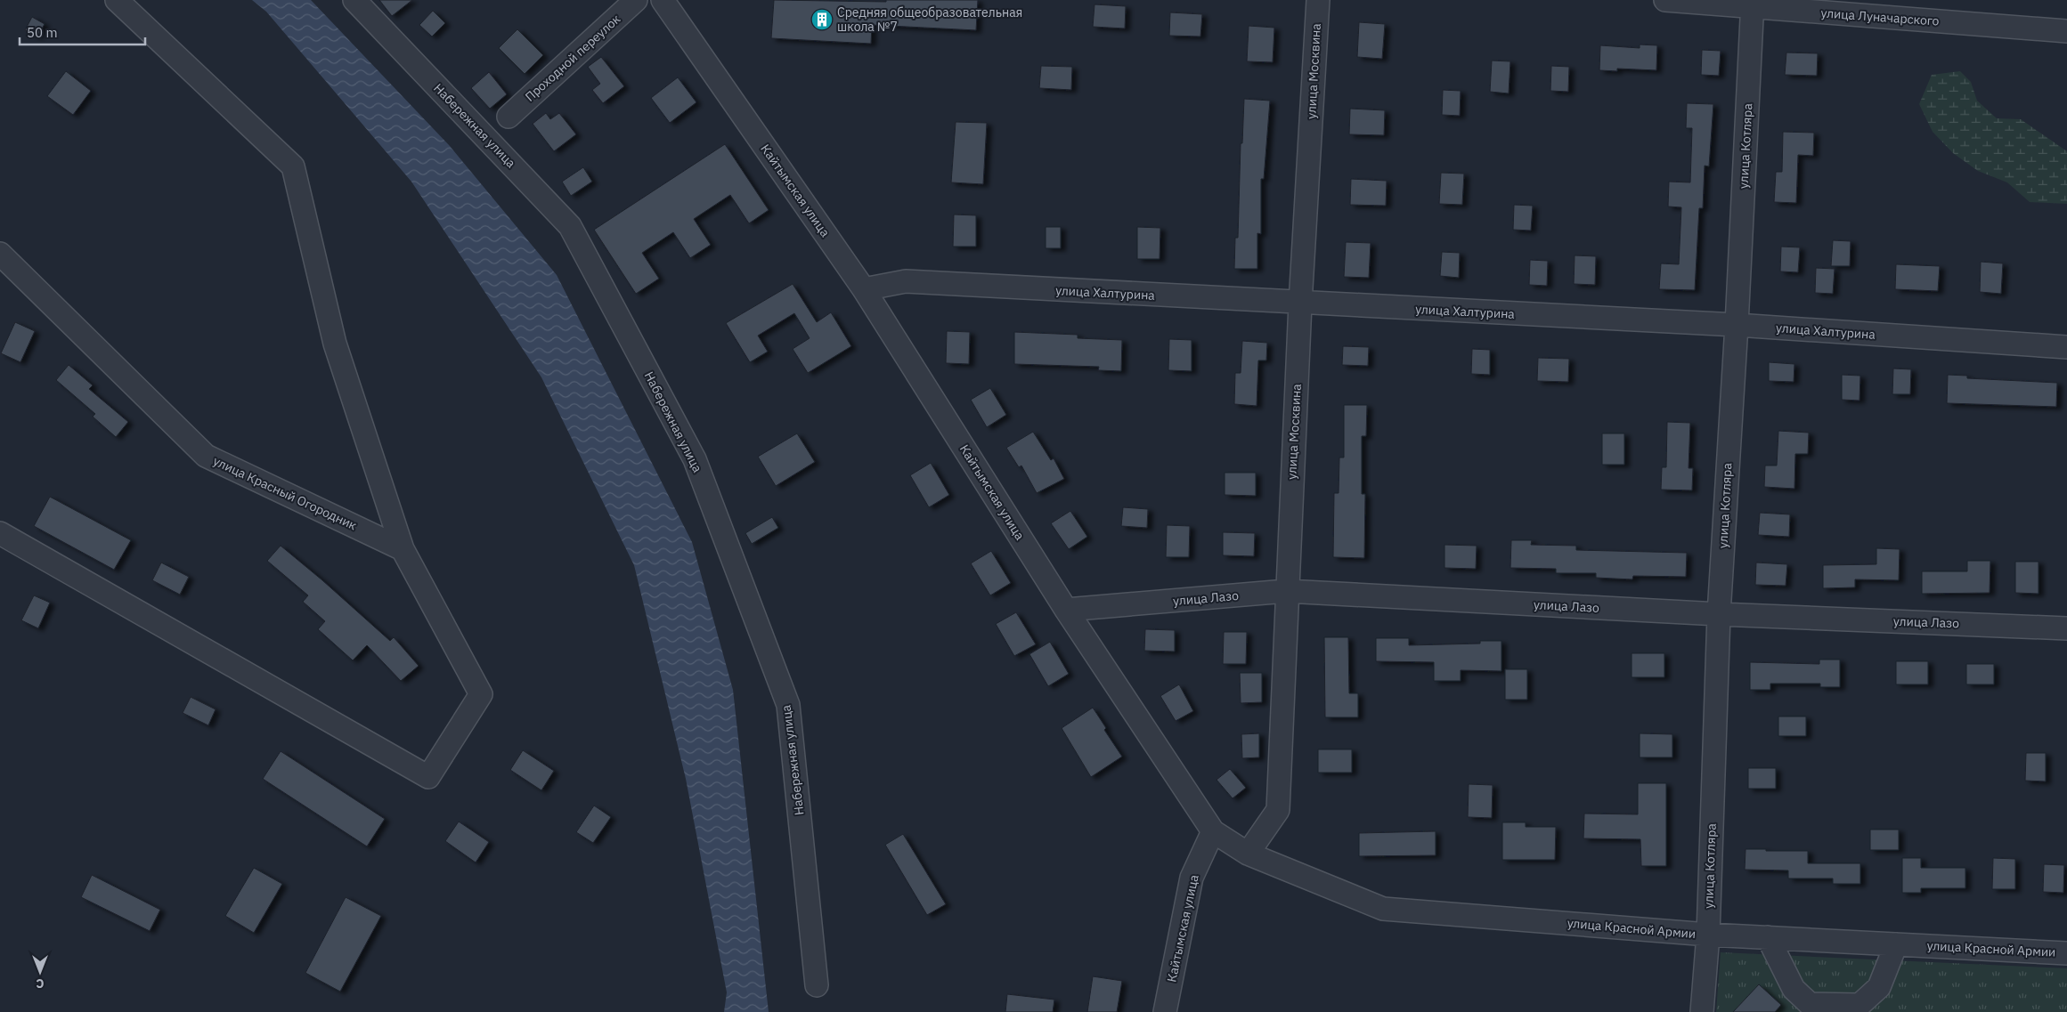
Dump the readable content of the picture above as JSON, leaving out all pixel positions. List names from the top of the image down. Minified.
{"streets":{"street":["улица Луначарского","Проходной переулок","улица Москвина","Набережная улица","улица Котляра","Кайтымская улица","улица Халтурина","улица Красный Огородник","улица Лазо","улица Красной Армии"]},"crossings":[["улица Луначарского","улица Котляра"],["улица Москвина","улица Халтурина"],["улица Москвина","улица Лазо"],["улица Москвина","улица Красной Армии"],["улица Котляра","улица Халтурина"],["улица Котляра","улица Лазо"],["улица Котляра","улица Красной Армии"],["Кайтымская улица","улица Халтурина"],["Кайтымская улица","улица Лазо"],["Кайтымская улица","улица Красной Армии"]],"places":{"building":["Средняя общеобразовательная школа №7"]},"scale_bar":"50 m","north":"bottom"}
